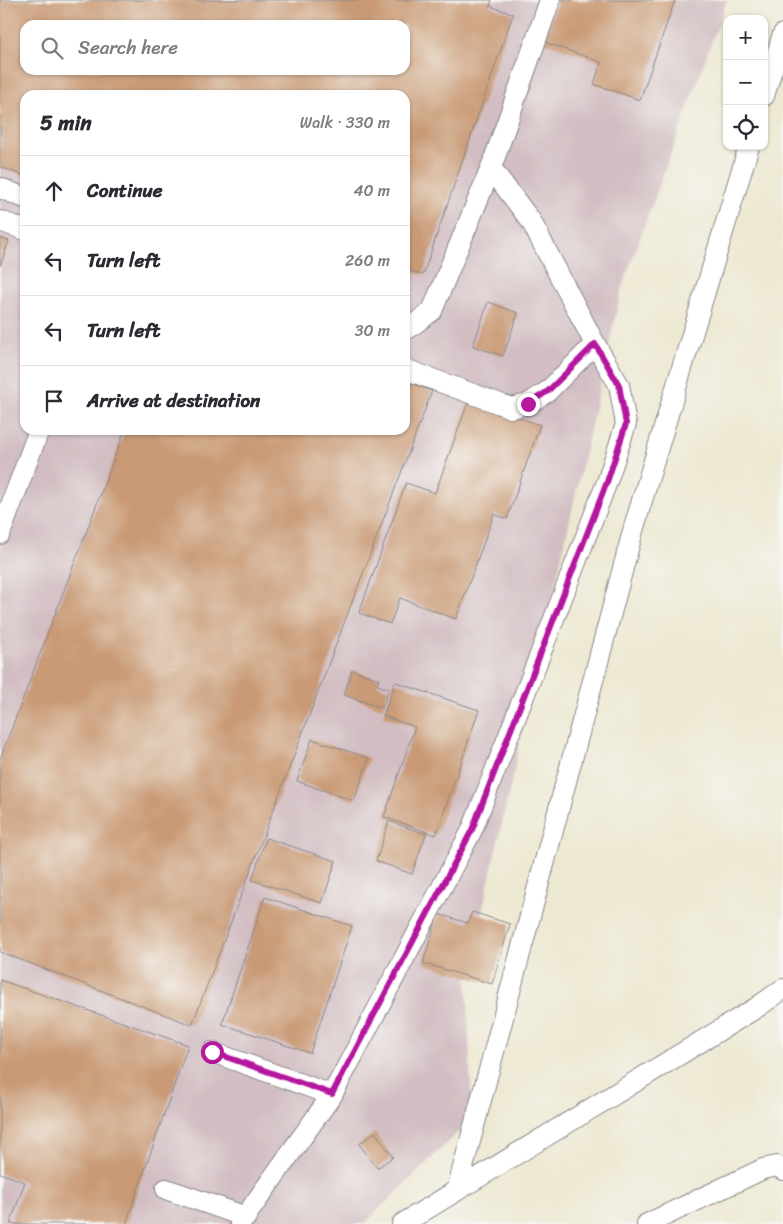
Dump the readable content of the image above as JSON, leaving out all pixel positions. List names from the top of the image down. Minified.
{"page":{"map_buttons":["+","−"],"search":"Search here","heading":["5 min","Walk · 330 m"],"list":[["Continue","40 m"],["Turn left","260 m"],["Turn left","30 m"],"Arrive at destination"]}}
